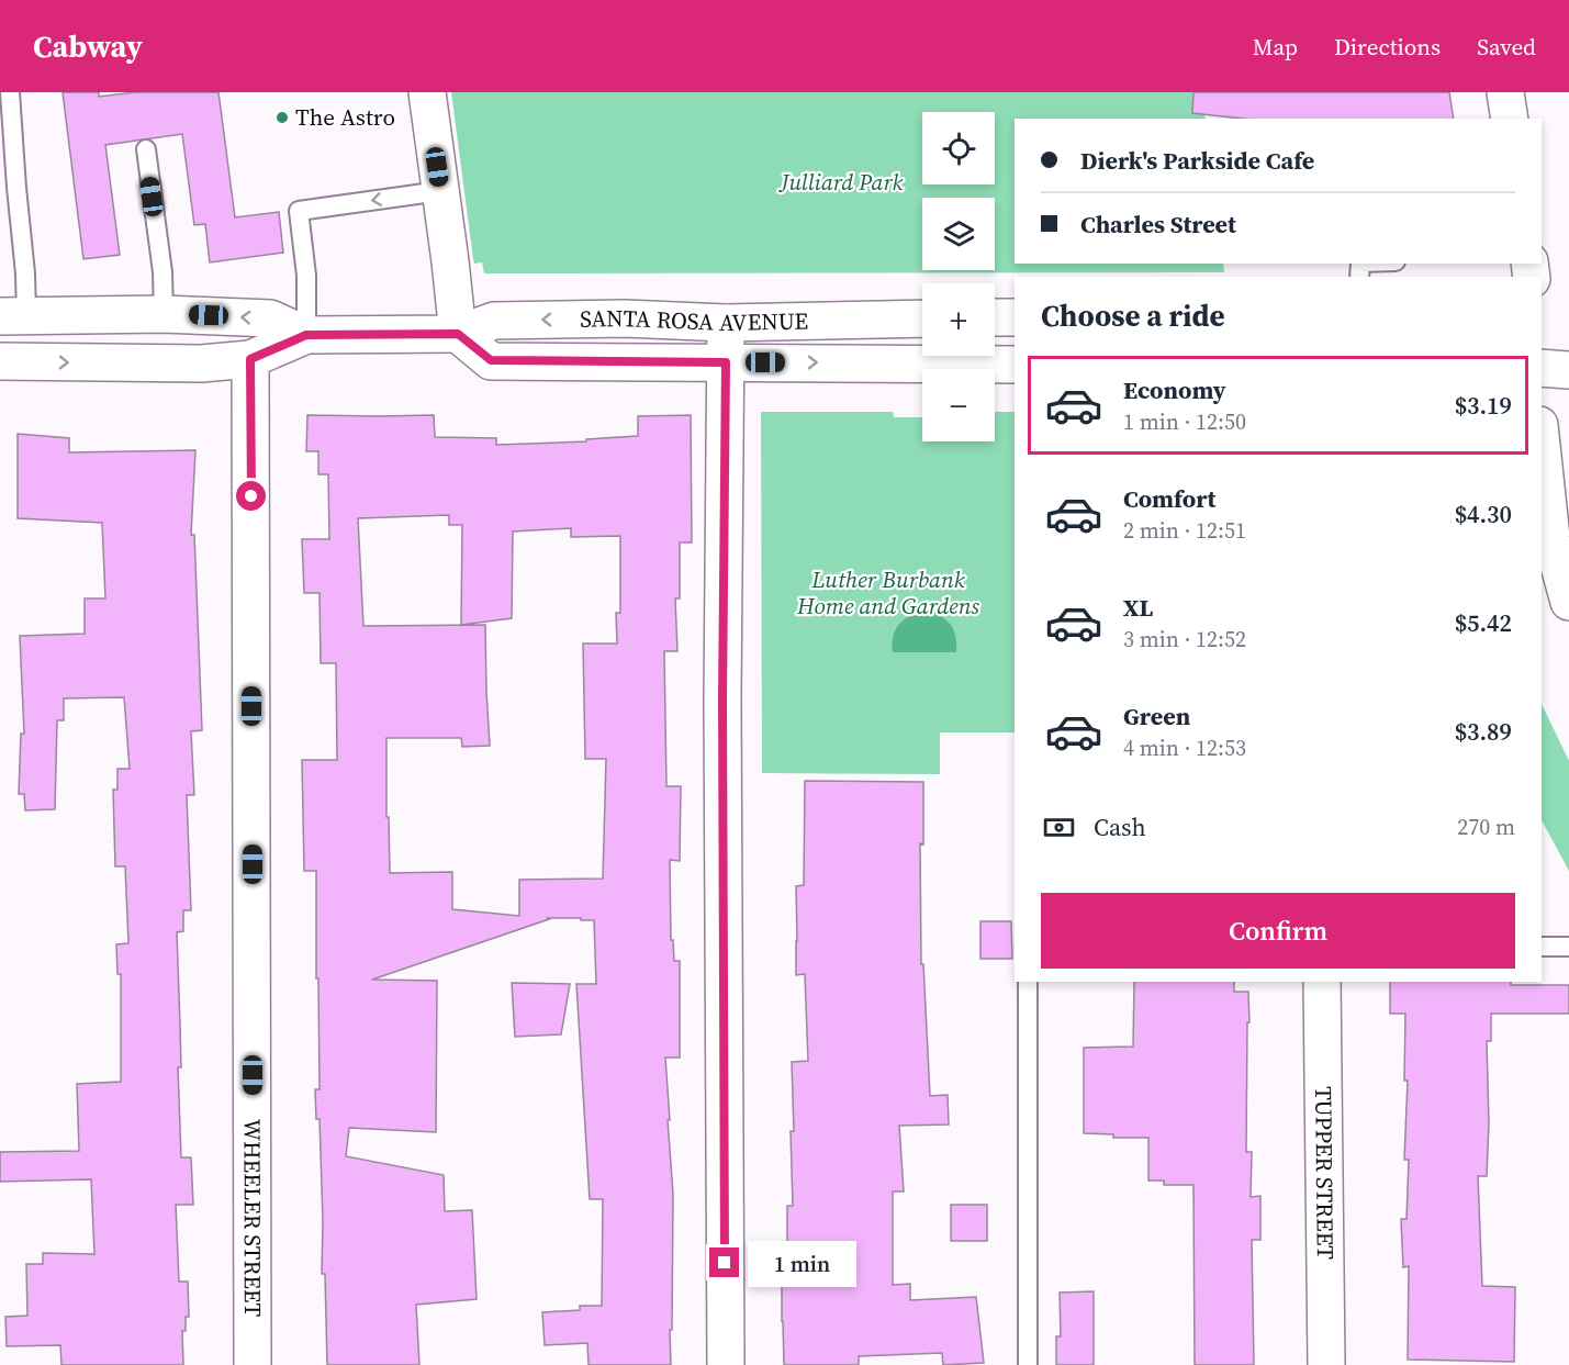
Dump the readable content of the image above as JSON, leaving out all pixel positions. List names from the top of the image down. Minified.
{"streets":{"street":["SANTA ROSA AVENUE","TUPPER STREET","WHEELER STREET"]},"crossings":[["SANTA ROSA AVENUE","WHEELER STREET"]],"parks":["Julliard Park","Luther Burbank Home and Gardens"],"places":["The Astro"],"page":{"header":"Cabway","nav":["Map","Directions","Saved"],"map_buttons":["+","−"],"banner":["Dierk's Parkside Cafe","Charles Street"],"heading":"Choose a ride","list":[{"name":"Economy","note":"1 min · 12:50","value":"$3.19"},{"name":"Comfort","note":"2 min · 12:51","value":"$4.30"},{"name":"XL","note":"3 min · 12:52","value":"$5.42"},{"name":"Green","note":"4 min · 12:53","value":"$3.89"}],"pay":["Cash","270 m"],"buttons":"Confirm","bubble":"1 min"}}
